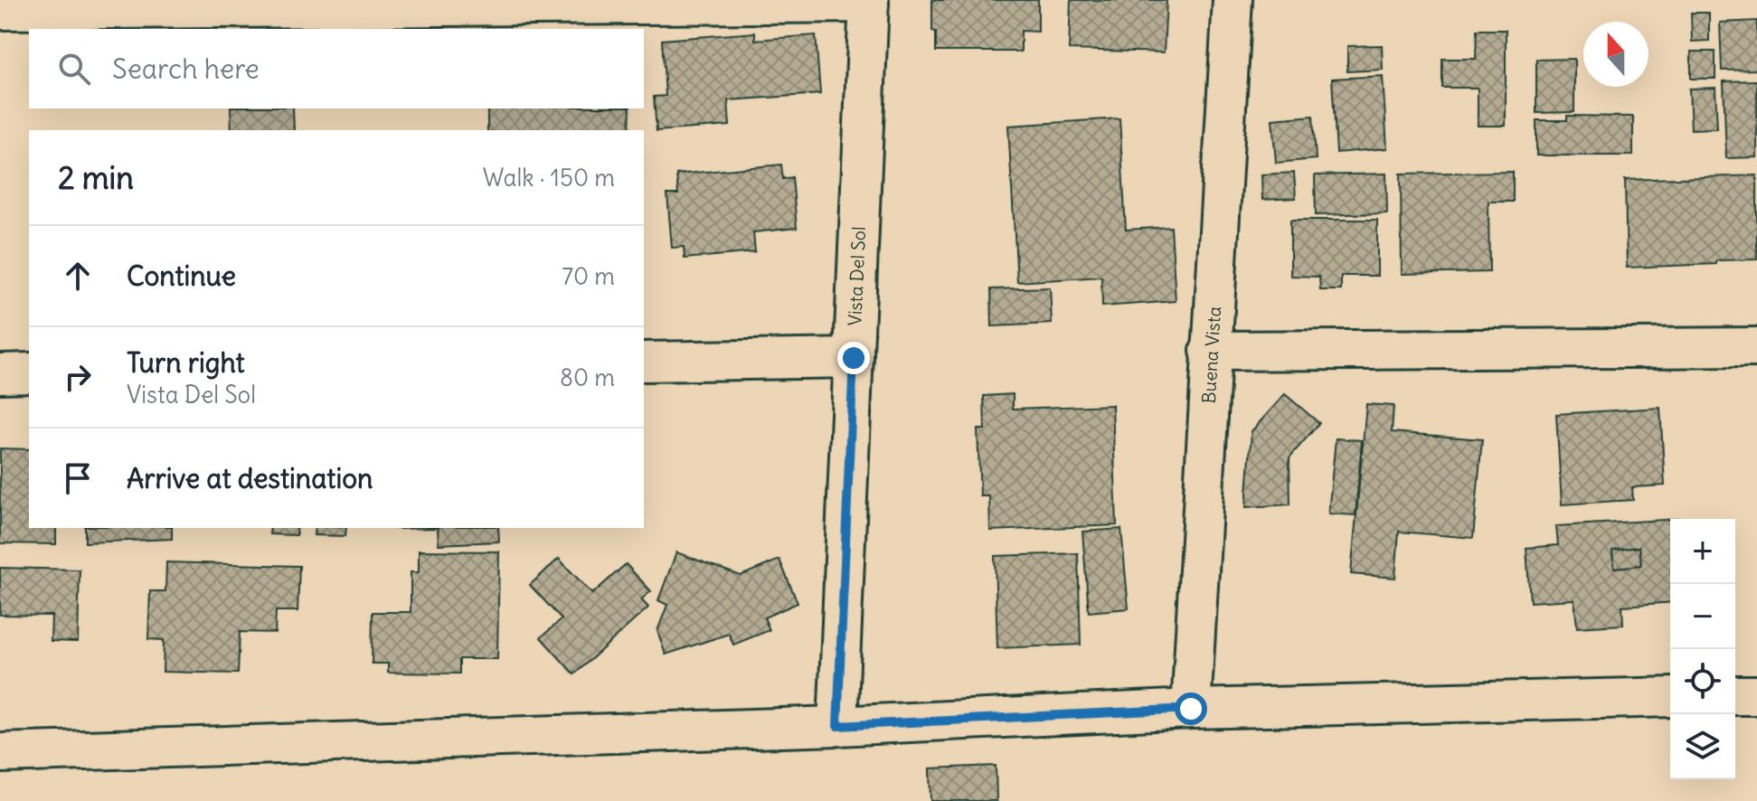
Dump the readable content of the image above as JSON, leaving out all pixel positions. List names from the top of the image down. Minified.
{"streets":{"street":["Vista Del Sol","Buena Vista"]},"north":"top","page":{"search":"Search here","heading":["2 min","Walk · 150 m"],"list":[["Continue","70 m"],["Turn right","Vista Del Sol","80 m"],"Arrive at destination"],"map_buttons":["+","−"]}}
